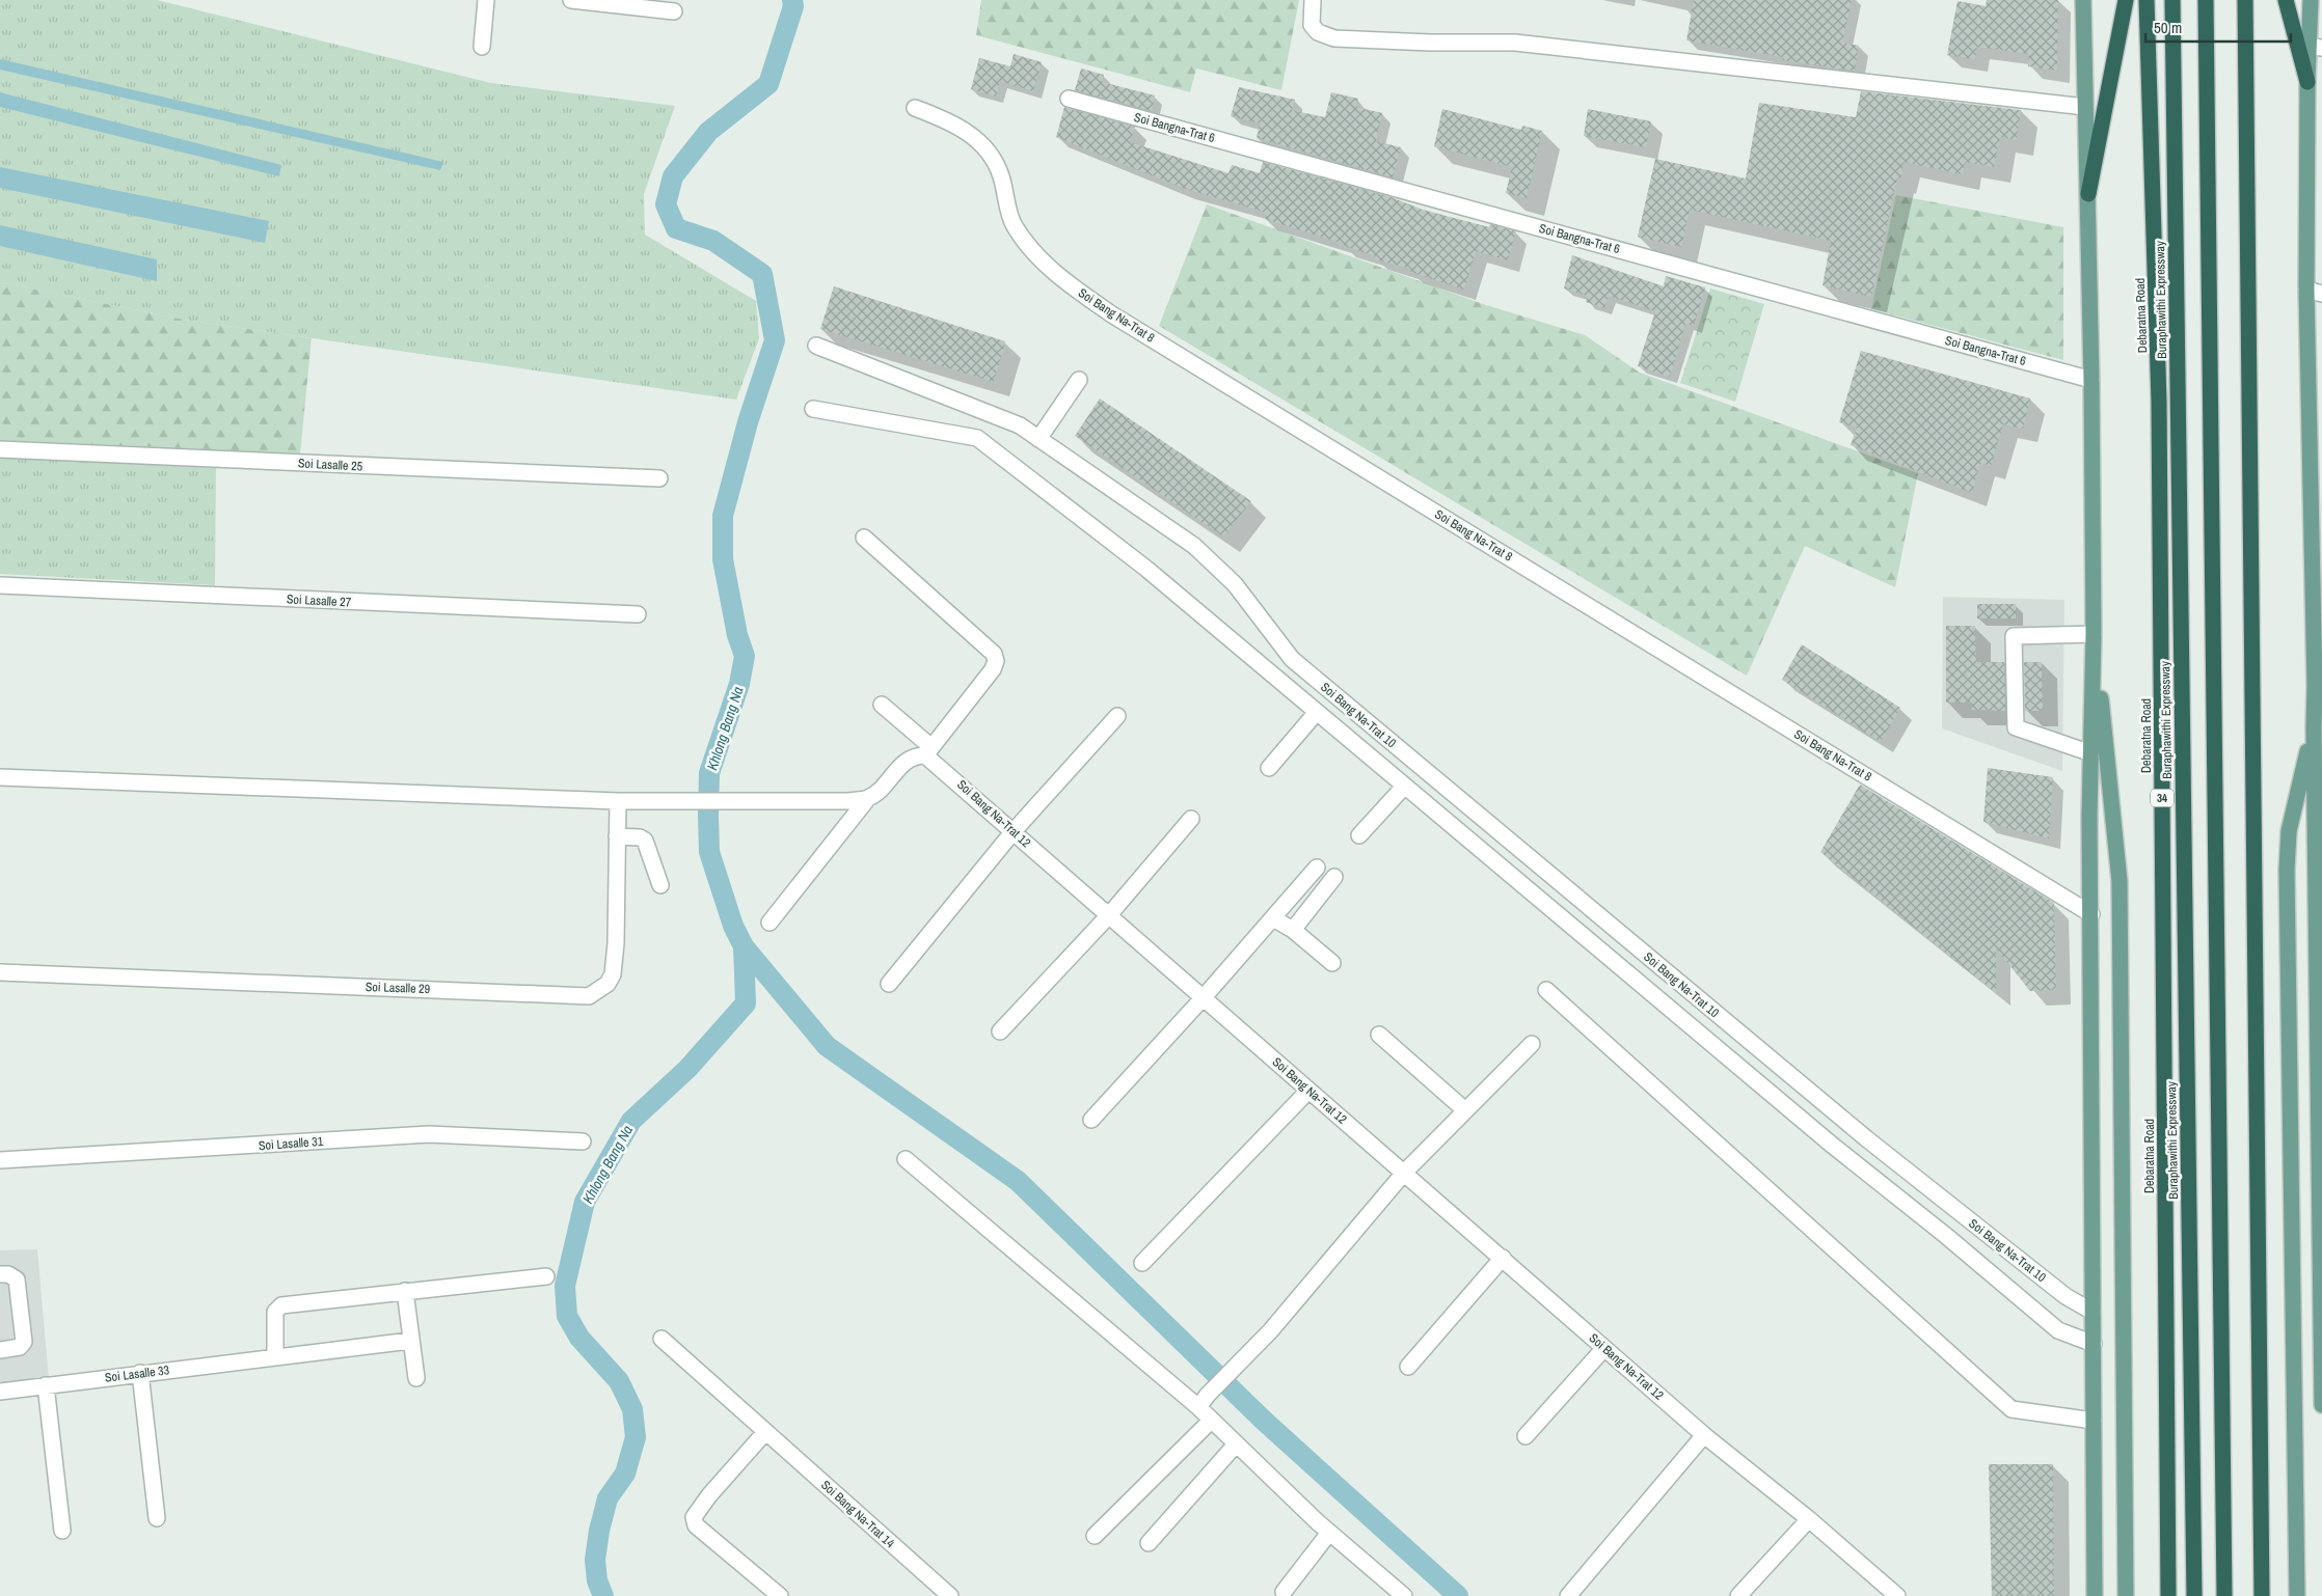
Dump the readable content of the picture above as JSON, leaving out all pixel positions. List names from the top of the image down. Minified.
{"streets":{"highway":["Buraphawithi Expressway","Debaratna Road","34"],"street":["Soi Bangna-Trat 6","Soi Bang Na-Trat 8","Soi Lasalle 25","Soi Lasalle 27","Soi Bang Na-Trat 10","Soi Bang Na-Trat 12","Soi Lasalle 29","Soi Lasalle 31","Soi Lasalle 33","Soi Bang Na-Trat 14"]},"water":["Khlong Bang Na"],"scale_bar":"50 m"}
